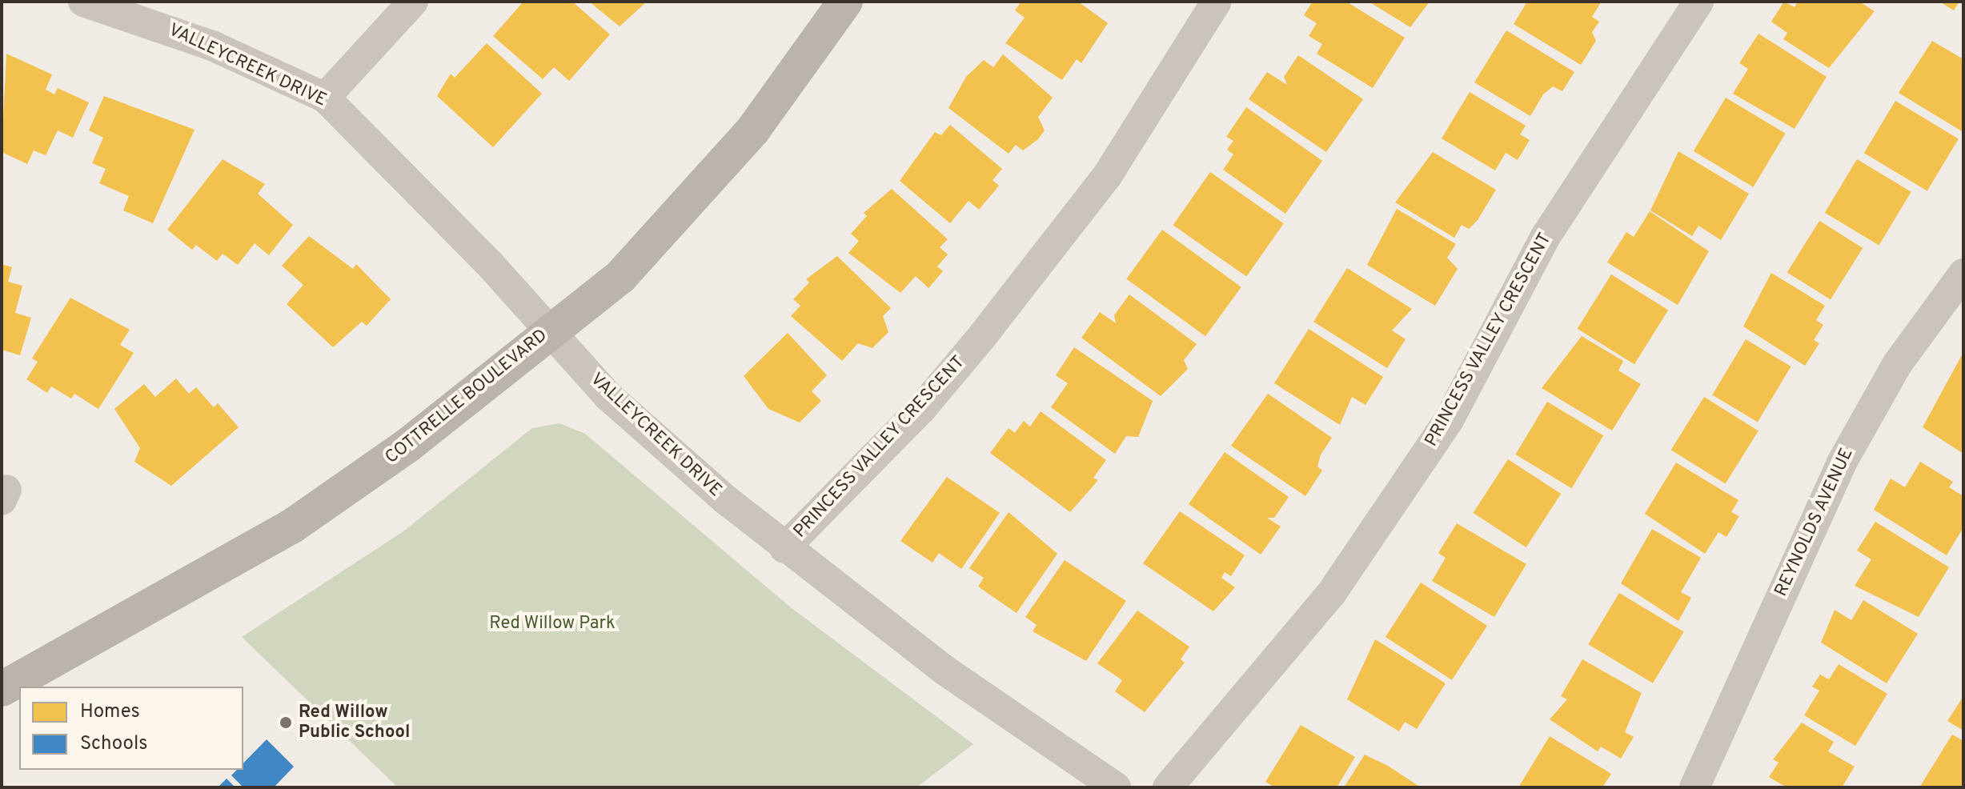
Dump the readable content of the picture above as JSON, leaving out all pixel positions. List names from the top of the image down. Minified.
{"streets":{"main road":["COTTRELLE BOULEVARD"],"street":["VALLEYCREEK DRIVE","PRINCESS VALLEY CRESCENT","REYNOLDS AVENUE"]},"crossings":[["VALLEYCREEK DRIVE","PRINCESS VALLEY CRESCENT"],["VALLEYCREEK DRIVE","COTTRELLE BOULEVARD"]],"parks":["Red Willow Park"],"places":["Red Willow Public School"],"legend":["Homes","Schools"]}
